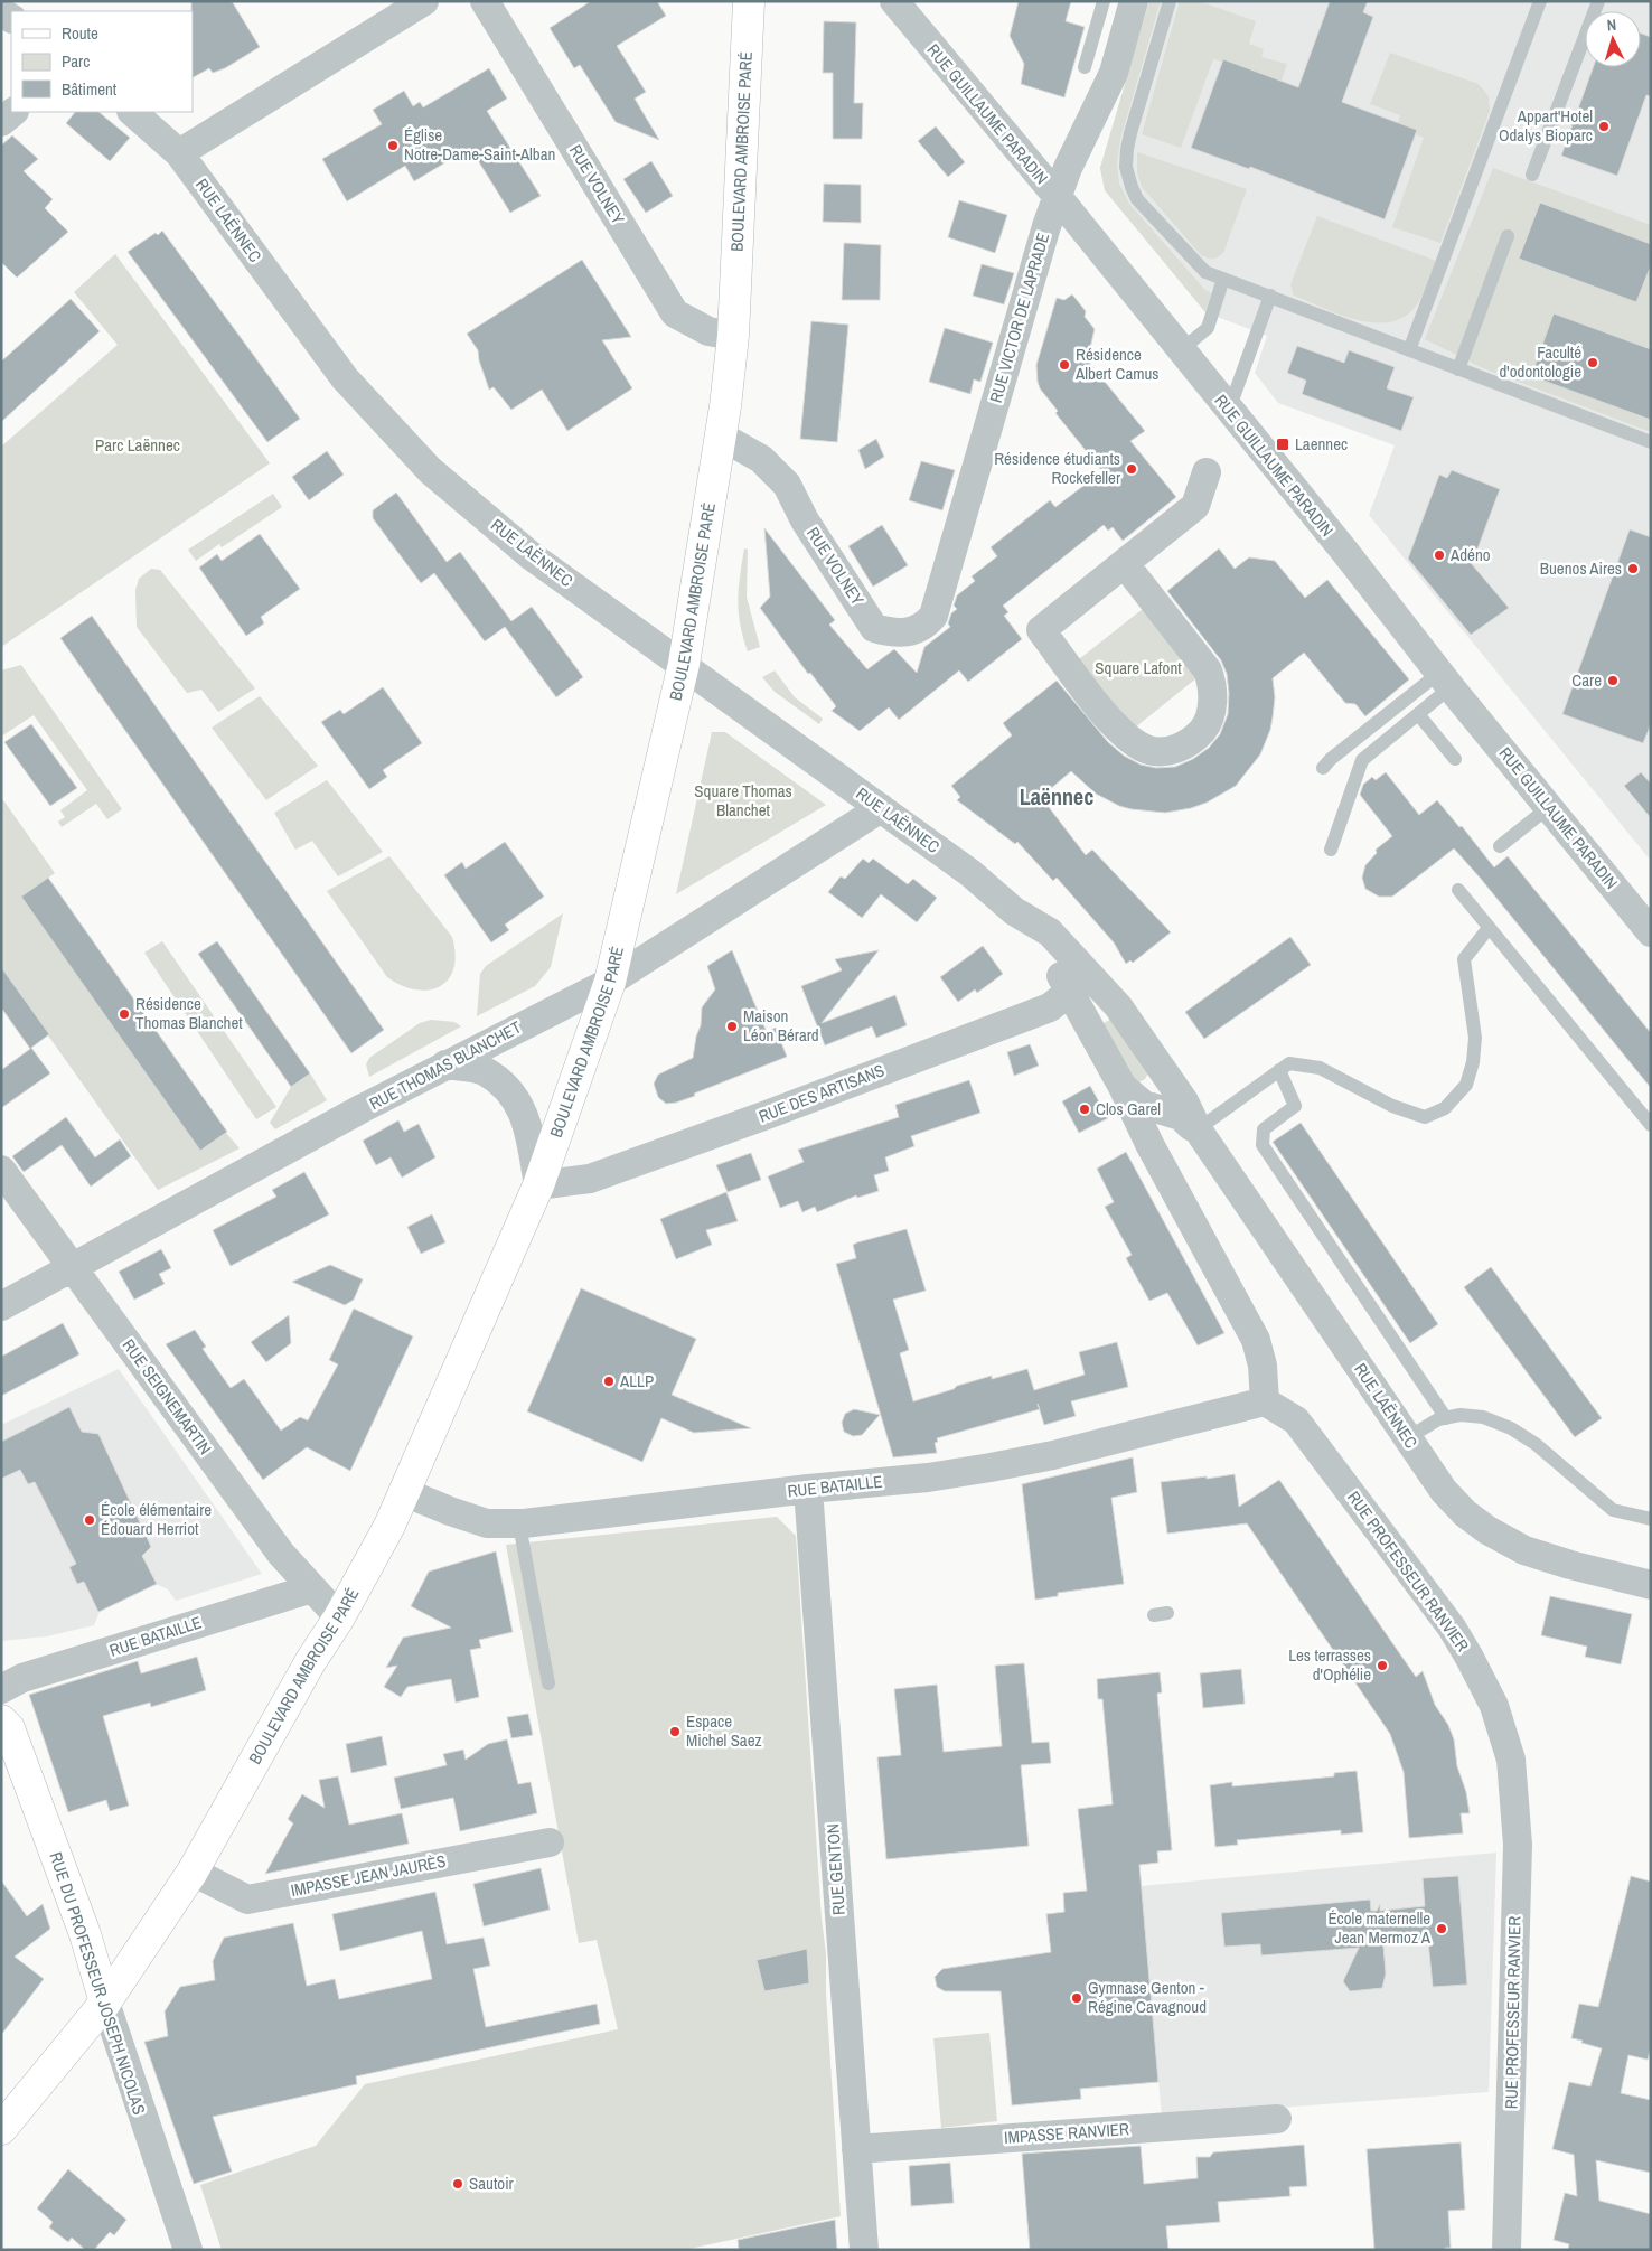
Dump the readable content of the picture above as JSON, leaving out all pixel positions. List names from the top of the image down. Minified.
{"streets":{"street":["RUE GUILLAUME PARADIN","BOULEVARD AMBROISE PARÉ","RUE VOLNEY","RUE LAËNNEC","RUE VICTOR DE LAPRADE","RUE THOMAS BLANCHET","RUE DES ARTISANS","RUE SEIGNEMARTIN","RUE BATAILLE","RUE PROFESSEUR RANVIER","RUE GENTON","IMPASSE JEAN JAURÈS","RUE DU PROFESSEUR JOSEPH NICOLAS","IMPASSE RANVIER"]},"crossings":[["RUE GUILLAUME PARADIN","RUE VICTOR DE LAPRADE"],["BOULEVARD AMBROISE PARÉ","RUE VOLNEY"],["BOULEVARD AMBROISE PARÉ","RUE LAËNNEC"],["BOULEVARD AMBROISE PARÉ","RUE THOMAS BLANCHET"],["BOULEVARD AMBROISE PARÉ","RUE DES ARTISANS"],["BOULEVARD AMBROISE PARÉ","RUE SEIGNEMARTIN"],["BOULEVARD AMBROISE PARÉ","RUE BATAILLE"],["BOULEVARD AMBROISE PARÉ","IMPASSE JEAN JAURÈS"],["BOULEVARD AMBROISE PARÉ","RUE DU PROFESSEUR JOSEPH NICOLAS"],["RUE VOLNEY","RUE VICTOR DE LAPRADE"],["RUE LAËNNEC","RUE THOMAS BLANCHET"],["RUE LAËNNEC","RUE DES ARTISANS"],["RUE THOMAS BLANCHET","RUE SEIGNEMARTIN"],["RUE SEIGNEMARTIN","RUE BATAILLE"],["RUE BATAILLE","RUE PROFESSEUR RANVIER"],["RUE BATAILLE","RUE GENTON"],["RUE GENTON","IMPASSE RANVIER"]],"districts":["Laënnec"],"parks":["Parc Laënnec","Square Lafont","Square Thomas Blanchet"],"places":{"other":["Appart'Hotel Odalys Bioparc","Église Notre-Dame-Saint-Alban","Faculté d'odontologie","Résidence Albert Camus","Résidence étudiants Rockefeller","Adéno","Buenos Aires","Care","Résidence Thomas Blanchet","Maison Léon Bérard","Clos Garel","ALLP","École élémentaire Édouard Herriot","Les terrasses d'Ophélie","Espace Michel Saez","École maternelle Jean Mermoz A","Gymnase Genton - Régine Cavagnoud","Sautoir"],"transit":["Laennec"]},"legend":["Route","Parc","Bâtiment"],"north":"top"}
